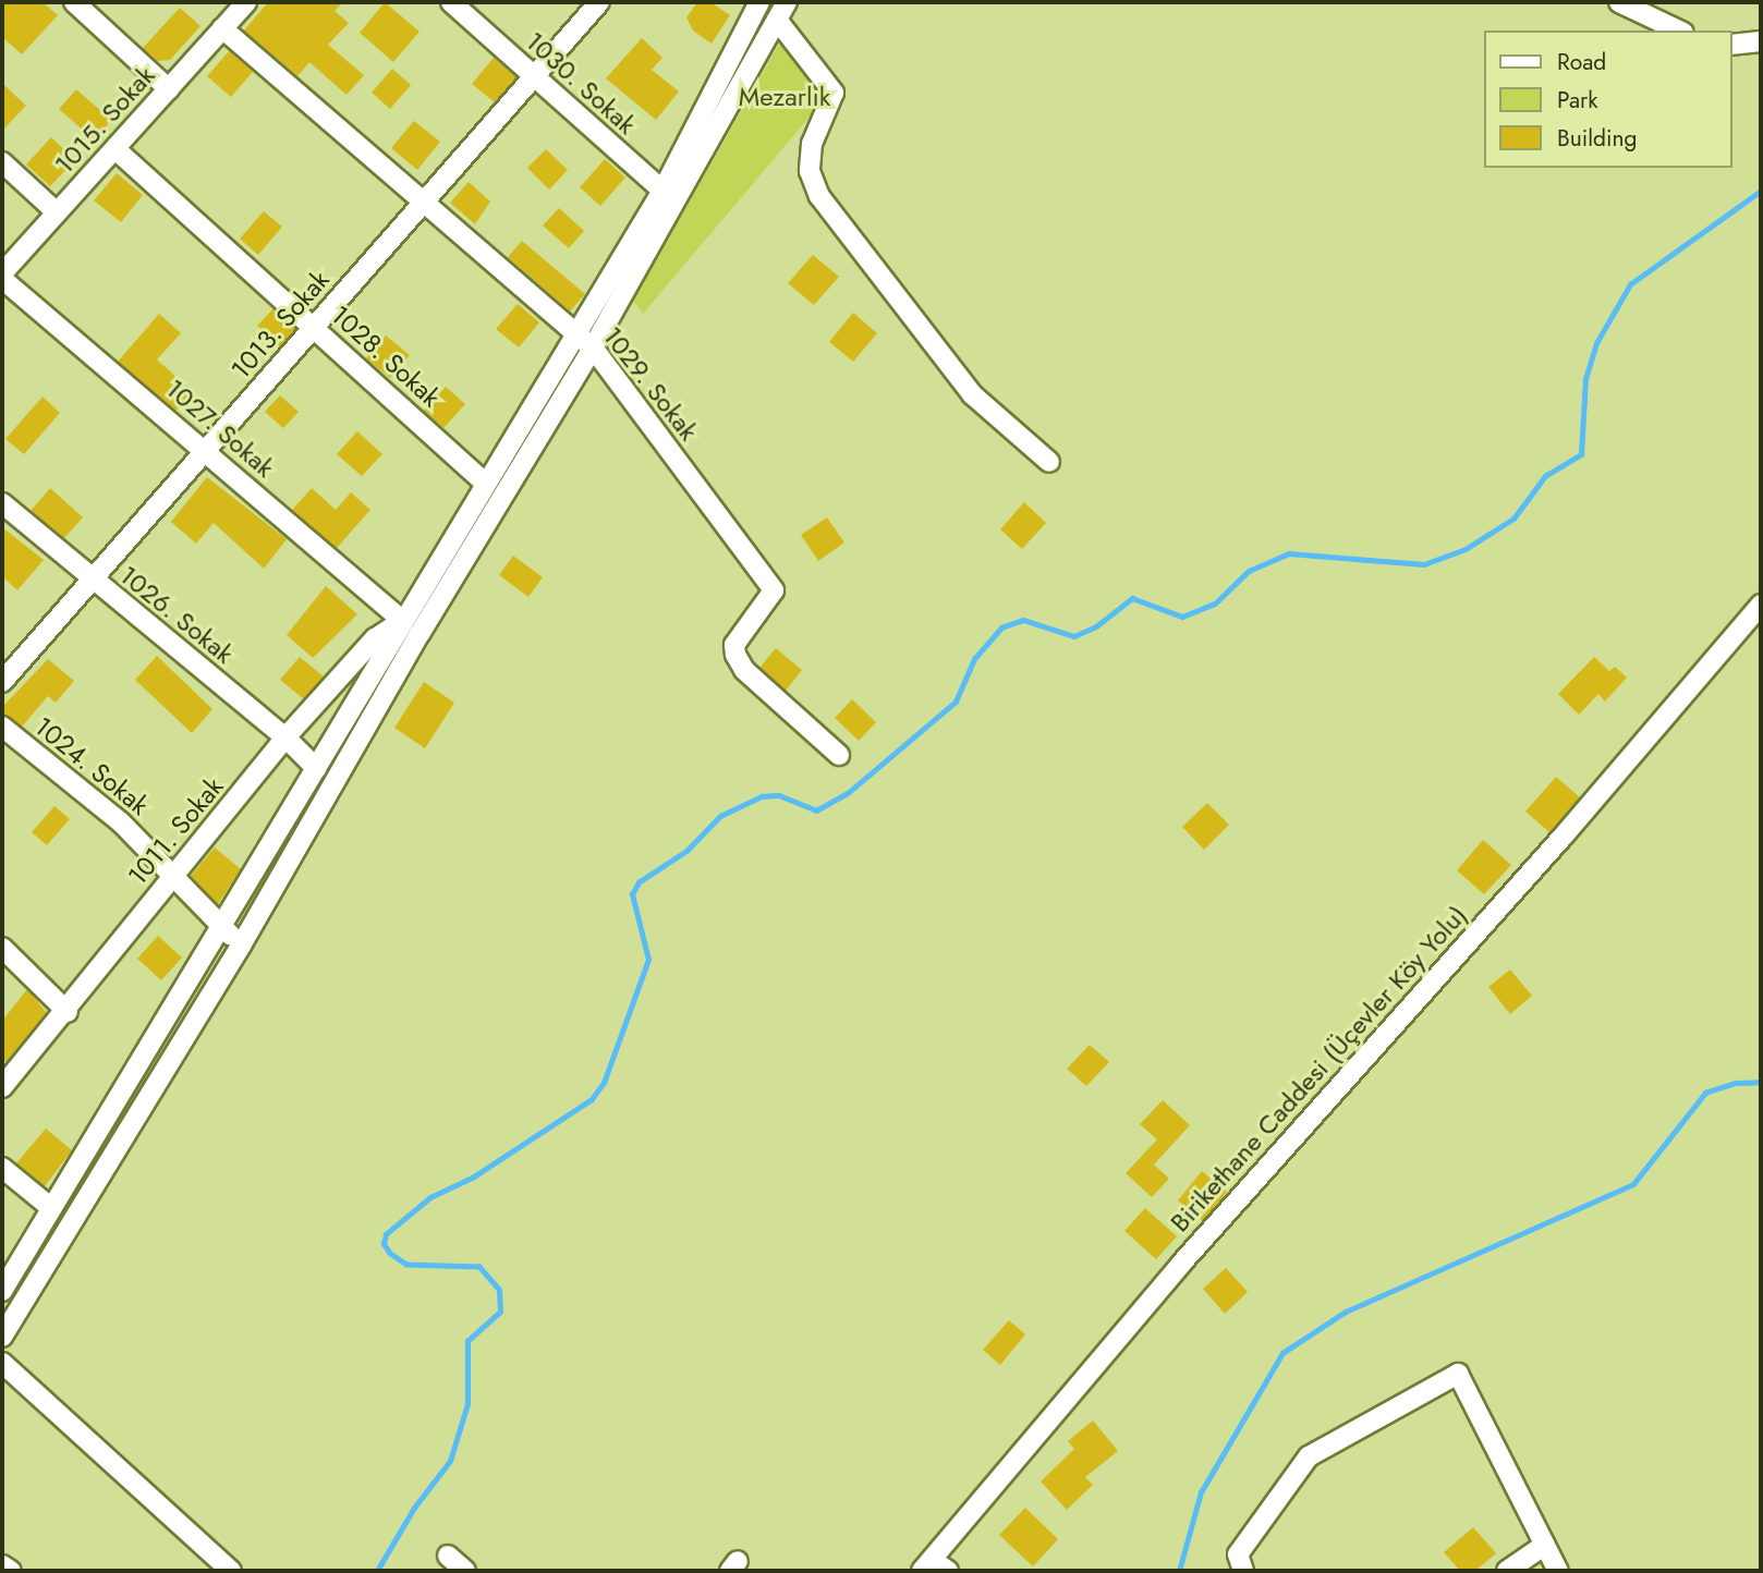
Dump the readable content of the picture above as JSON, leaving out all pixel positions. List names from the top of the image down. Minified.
{"streets":{"street":["1030. Sokak","1015. Sokak","1013. Sokak","1028. Sokak","1029. Sokak","1027. Sokak","1026. Sokak","1024. Sokak","1011. Sokak","Birikethane Caddesi (Üçevler Köy Yolu)"]},"crossings":[["1030. Sokak","1013. Sokak"],["1015. Sokak","1028. Sokak"],["1015. Sokak","1029. Sokak"],["1015. Sokak","1027. Sokak"],["1013. Sokak","1028. Sokak"],["1013. Sokak","1029. Sokak"],["1013. Sokak","1027. Sokak"],["1013. Sokak","1026. Sokak"],["1027. Sokak","1011. Sokak"],["1026. Sokak","1011. Sokak"],["1024. Sokak","1011. Sokak"]],"parks":["Mezarlık"],"legend":["Road","Park","Building"]}
